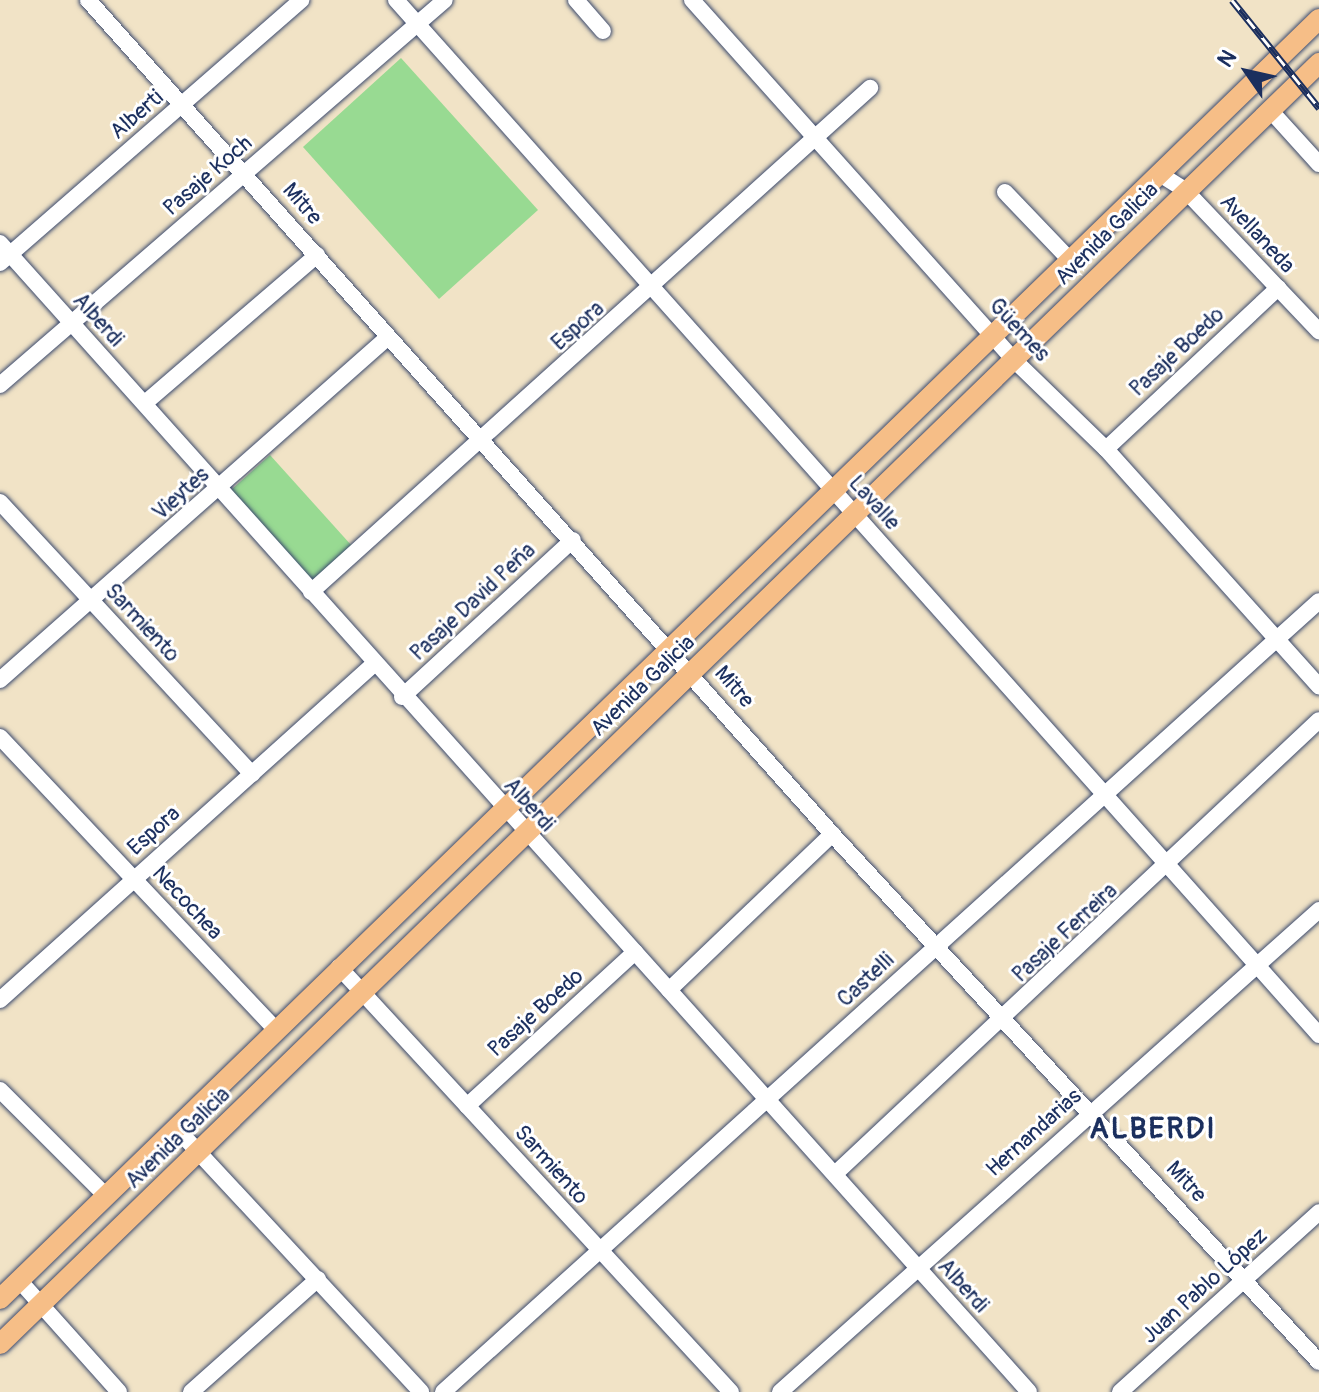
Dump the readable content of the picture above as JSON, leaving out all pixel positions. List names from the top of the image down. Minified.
{"streets":{"main road":["Avenida Galicia"],"street":["Alberti","Pasaje Koch","Mitre","Avellaneda","Alberdi","Espora","Güemes","Pasaje Boedo","Vieytes","Lavalle","Pasaje David Peña","Sarmiento","Necochea","Pasaje Ferreira","Castelli","Hernandarias","Juan Pablo López"]},"crossings":[["Alberti","Mitre"],["Alberti","Alberdi"],["Pasaje Koch","Mitre"],["Pasaje Koch","Alberdi"],["Pasaje Koch","Lavalle"],["Mitre","Avenida Galicia"],["Mitre","Espora"],["Mitre","Vieytes"],["Mitre","Pasaje David Peña"],["Mitre","Pasaje Ferreira"],["Mitre","Castelli"],["Mitre","Hernandarias"],["Mitre","Juan Pablo López"],["Avenida Galicia","Avellaneda"],["Avenida Galicia","Alberdi"],["Avenida Galicia","Güemes"],["Avenida Galicia","Lavalle"],["Avenida Galicia","Sarmiento"],["Avenida Galicia","Necochea"],["Avellaneda","Pasaje Boedo"],["Alberdi","Espora"],["Alberdi","Pasaje Boedo"],["Alberdi","Vieytes"],["Alberdi","Pasaje David Peña"],["Alberdi","Pasaje Ferreira"],["Alberdi","Castelli"],["Alberdi","Hernandarias"],["Espora","Güemes"],["Espora","Lavalle"],["Espora","Sarmiento"],["Espora","Necochea"],["Güemes","Pasaje Boedo"],["Güemes","Castelli"],["Pasaje Boedo","Sarmiento"],["Vieytes","Sarmiento"],["Lavalle","Pasaje Ferreira"],["Lavalle","Castelli"],["Lavalle","Hernandarias"],["Sarmiento","Castelli"]],"districts":["ALBERDI"],"north":"top left"}
